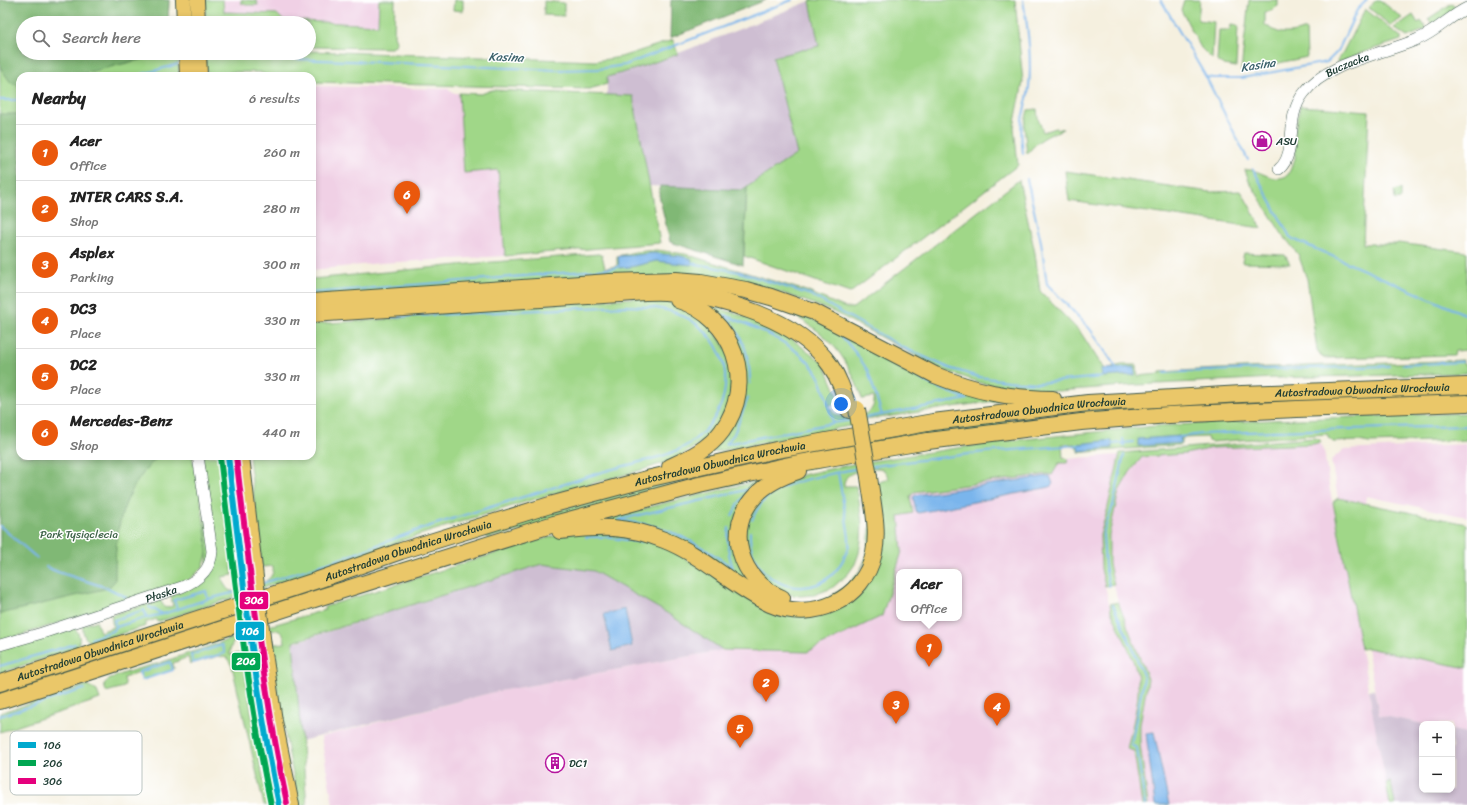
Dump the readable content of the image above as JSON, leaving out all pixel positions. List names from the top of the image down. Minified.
{"streets":{"highway":["Autostradowa Obwodnica Wrocławia"],"street":["Buczacka","Płaska"]},"water":["Kasina"],"parks":["Park Tysiąclecia"],"places":{"shop":["ASU"],"building":["DC1"]},"lines":["transit line 106","transit line 206","transit line 306"],"legend":["106","206","306"],"page":{"search":"Search here","heading":["Nearby","6 results"],"list":[{"mark":"1","name":"Acer","note":"Office","value":"260 m"},{"mark":"2","name":"INTER CARS S.A.","note":"Shop","value":"280 m"},{"mark":"3","name":"Asplex","note":"Parking","value":"300 m"},{"mark":"4","name":"DC3","note":"Place","value":"330 m"},{"mark":"5","name":"DC2","note":"Place","value":"330 m"},{"mark":"6","name":"Mercedes-Benz","note":"Shop","value":"440 m"}],"pins":["6","1","2","3","4","5"],"popup":["Acer","Office"],"map_buttons":["+","−"]}}
